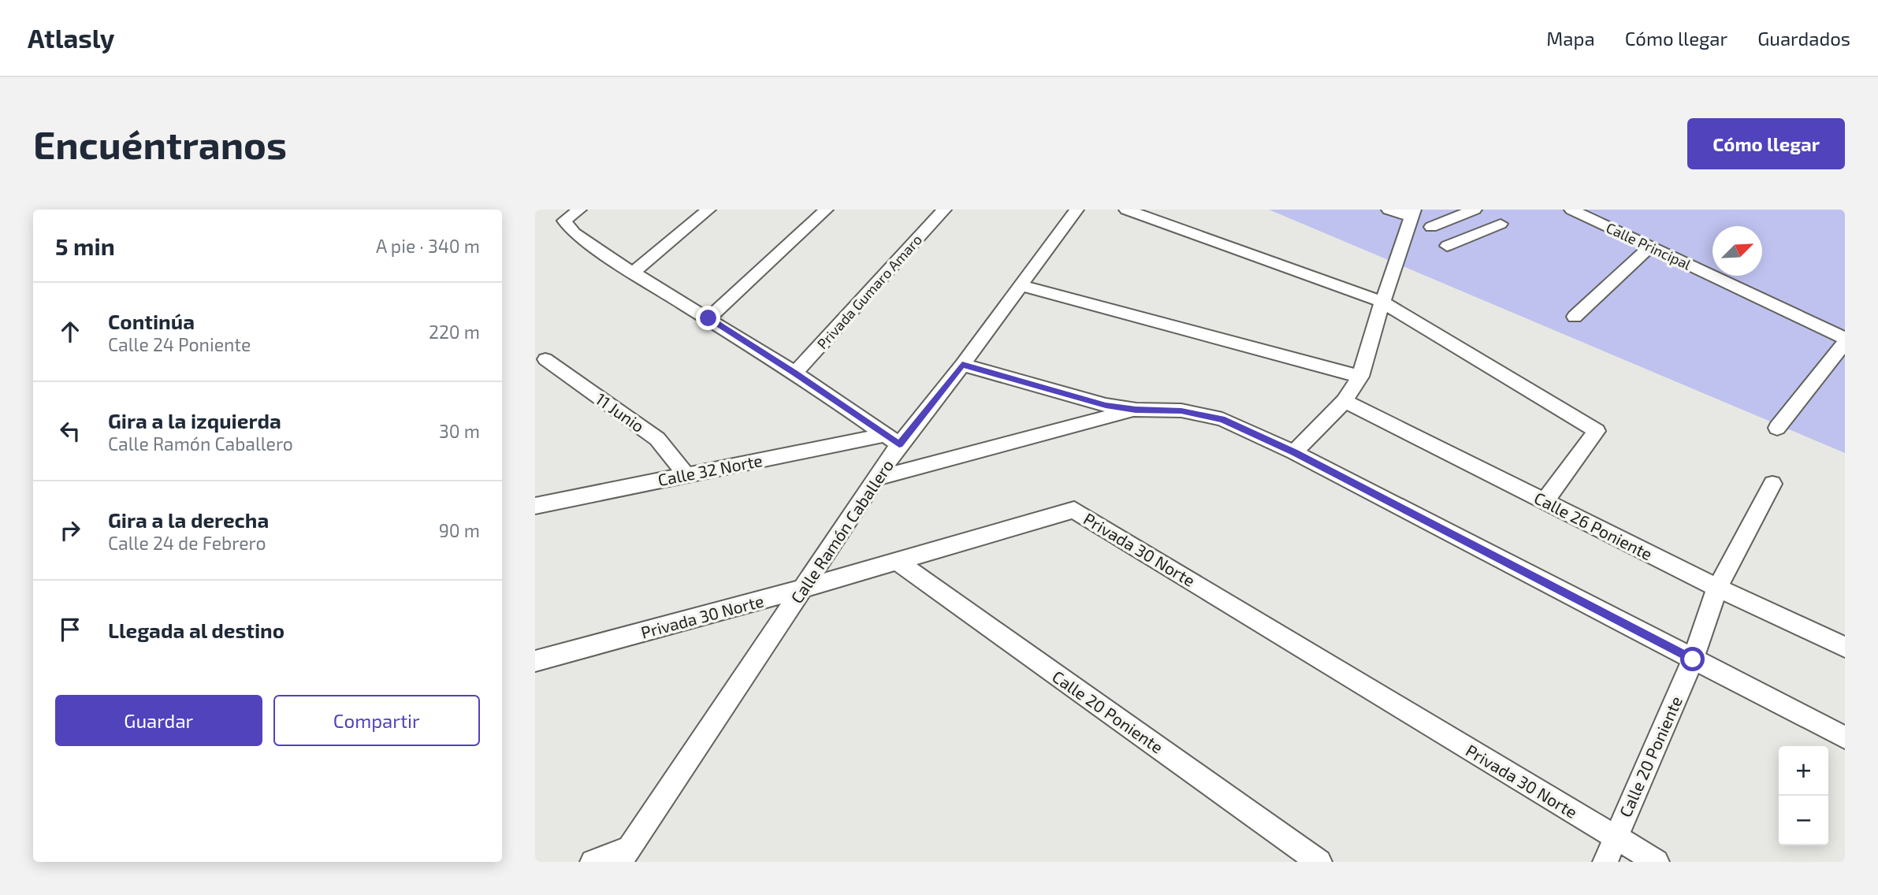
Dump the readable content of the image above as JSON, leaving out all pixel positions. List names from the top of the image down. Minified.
{"streets":{"street":["Calle Principal","Privada Gumaro Amaro","11 Junio","Calle 32 Norte","Calle 26 Poniente","Calle Ramón Caballero","Privada 30 Norte","Calle 20 Poniente"]},"crossings":[["11 Junio","Calle 32 Norte"],["Calle 32 Norte","Calle Ramón Caballero"],["Calle 26 Poniente","Calle 20 Poniente"],["Calle Ramón Caballero","Privada 30 Norte"],["Privada 30 Norte","Calle 20 Poniente"]],"north":"top right","page":{"header":"Atlasly","nav":["Mapa","Cómo llegar","Guardados"],"buttons":["Cómo llegar",["Guardar","Compartir"]],"title":"Encuéntranos","heading":["5 min","A pie · 340 m"],"list":[["Continúa","Calle 24 Poniente","220 m"],["Gira a la izquierda","Calle Ramón Caballero","30 m"],["Gira a la derecha","Calle 24 de Febrero","90 m"],"Llegada al destino"],"map_buttons":["+","−"]}}
